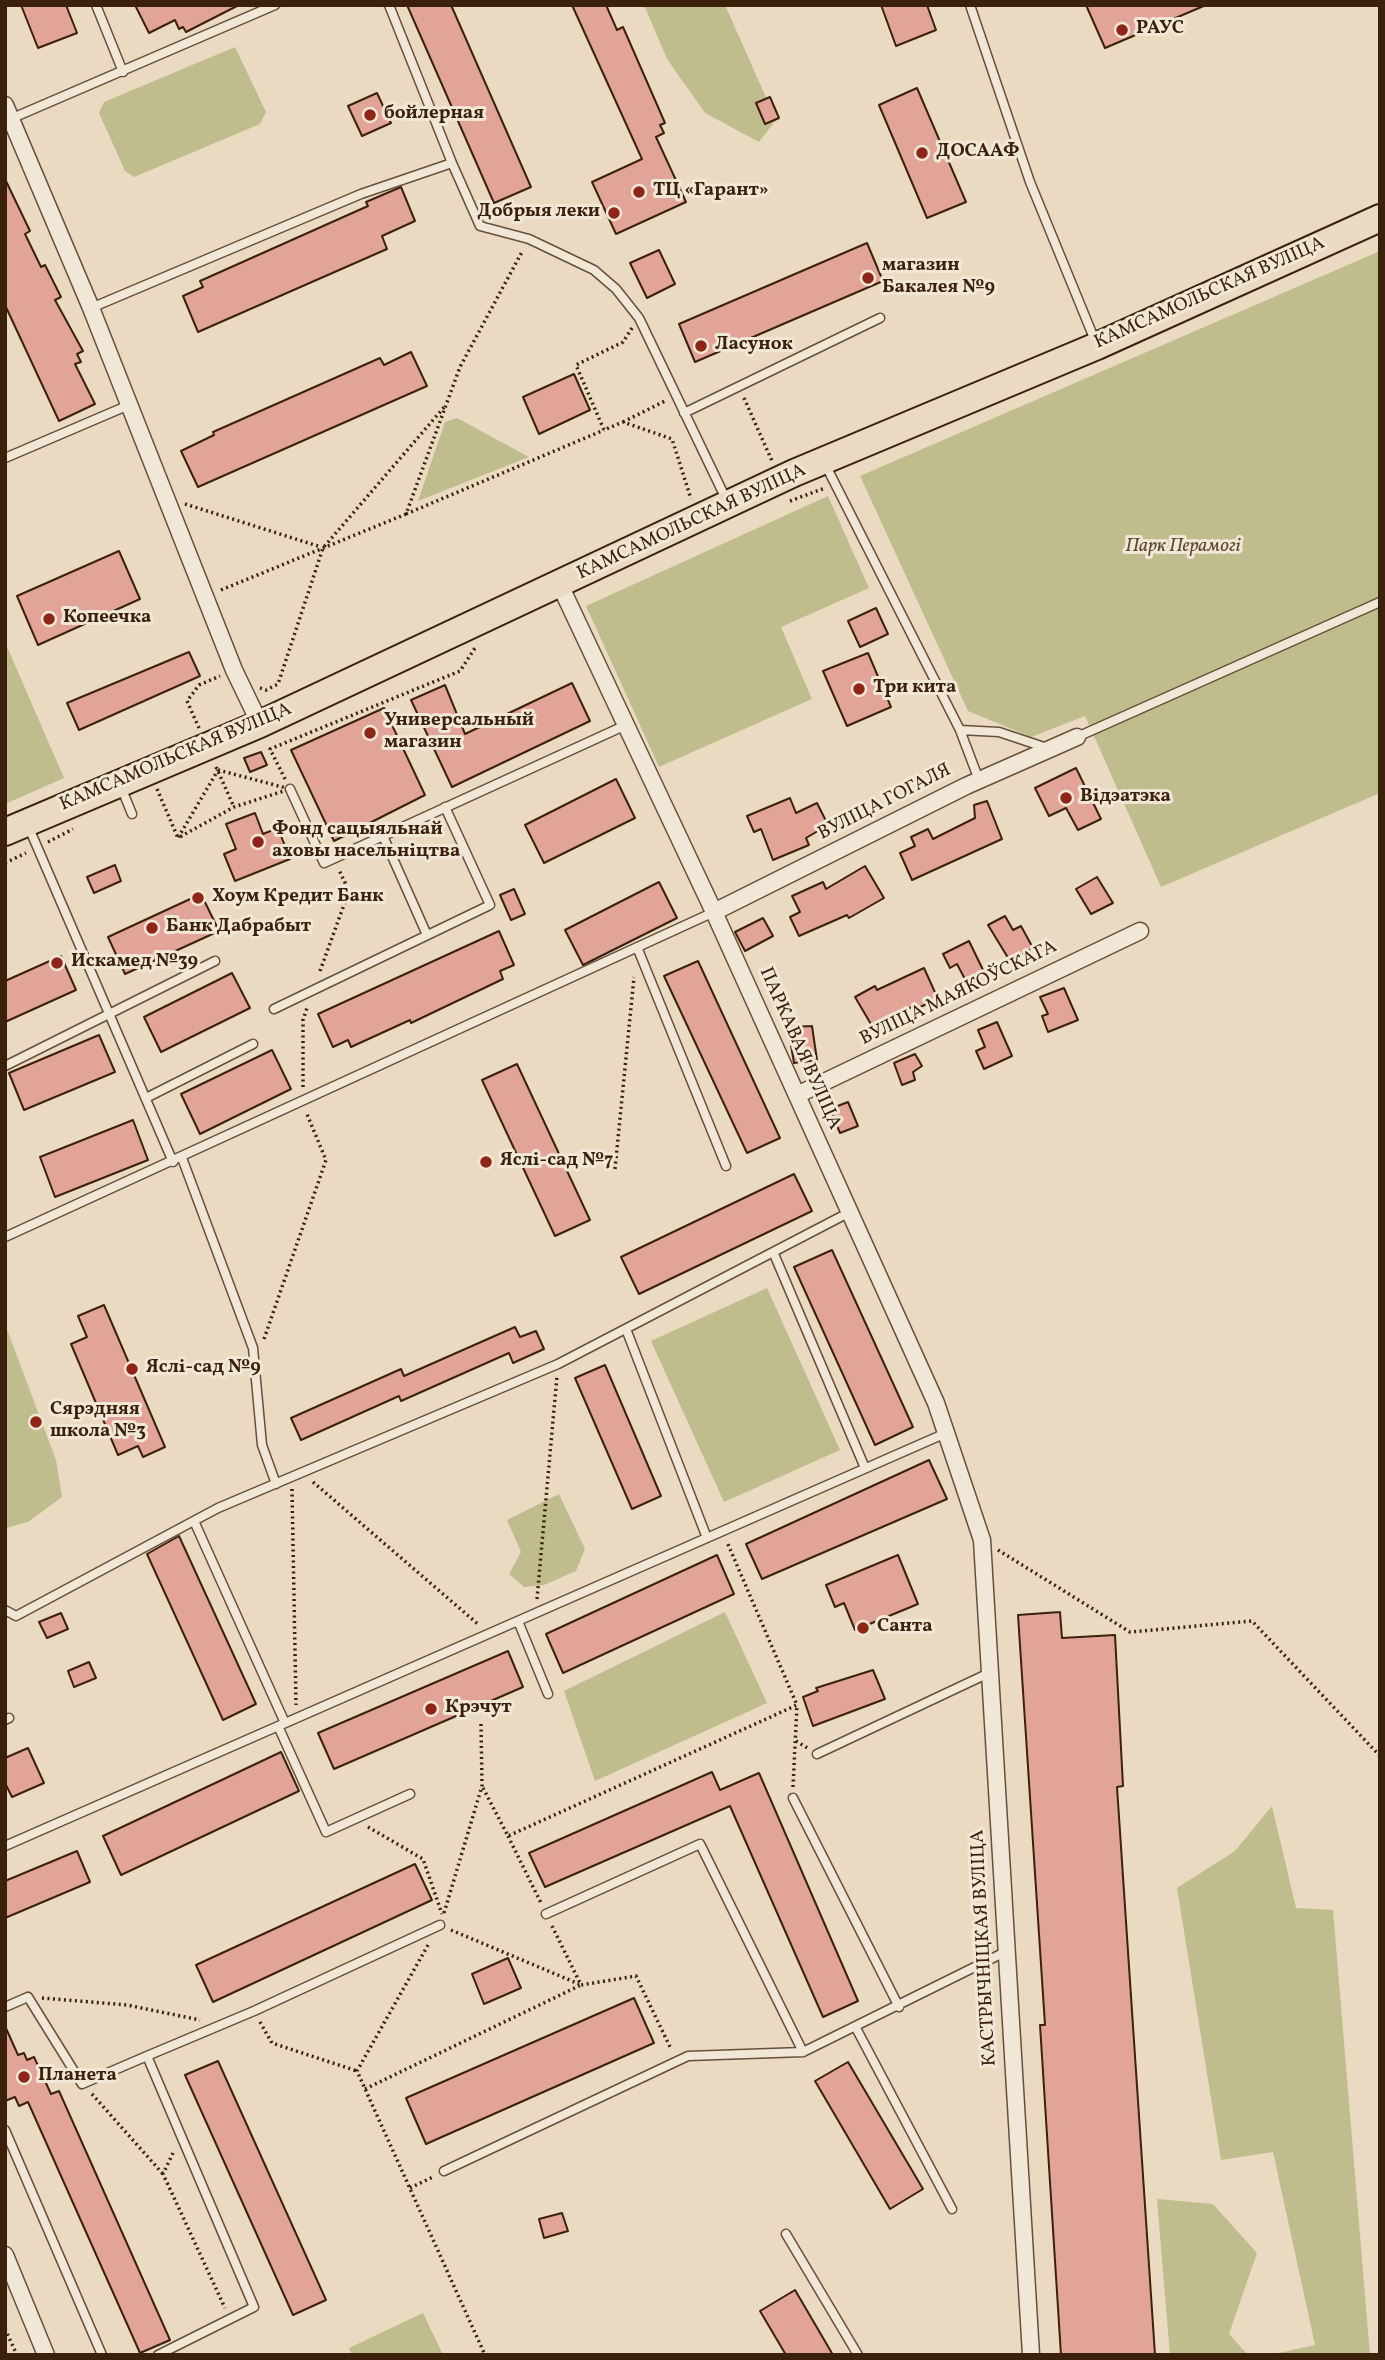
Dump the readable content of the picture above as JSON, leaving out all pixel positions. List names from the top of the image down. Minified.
{"streets":{"main road":["КАМСАМОЛЬСКАЯ ВУЛІЦА"],"street":["ВУЛІЦА ГОГАЛЯ","ВУЛІЦА МАЯКОЎСКАГА","ПАРКАВАЯ ВУЛІЦА","КАСТРЫЧНІЦКАЯ ВУЛІЦА"]},"crossings":[["КАМСАМОЛЬСКАЯ ВУЛІЦА","ПАРКАВАЯ ВУЛІЦА"],["ВУЛІЦА ГОГАЛЯ","ПАРКАВАЯ ВУЛІЦА"],["ВУЛІЦА МАЯКОЎСКАГА","ПАРКАВАЯ ВУЛІЦА"],["ПАРКАВАЯ ВУЛІЦА","КАСТРЫЧНІЦКАЯ ВУЛІЦА"]],"parks":["Парк Перамогі"],"places":["РАУС","бойлерная","ДОСААФ","ТЦ «Гарант»","Добрыя леки","магазин Бакалея №9","Ласунок","Копеечка","Три кита","Универсальный магазин","Відэатэка","Фонд сацыяльнай аховы насельніцтва","Хоум Кредит Банк","Банк Дабрабыт","Искамед №39","Яслі-сад №7","Яслі-сад №9","Сярэдняя школа №3","Санта","Крэчут","Планета"]}
